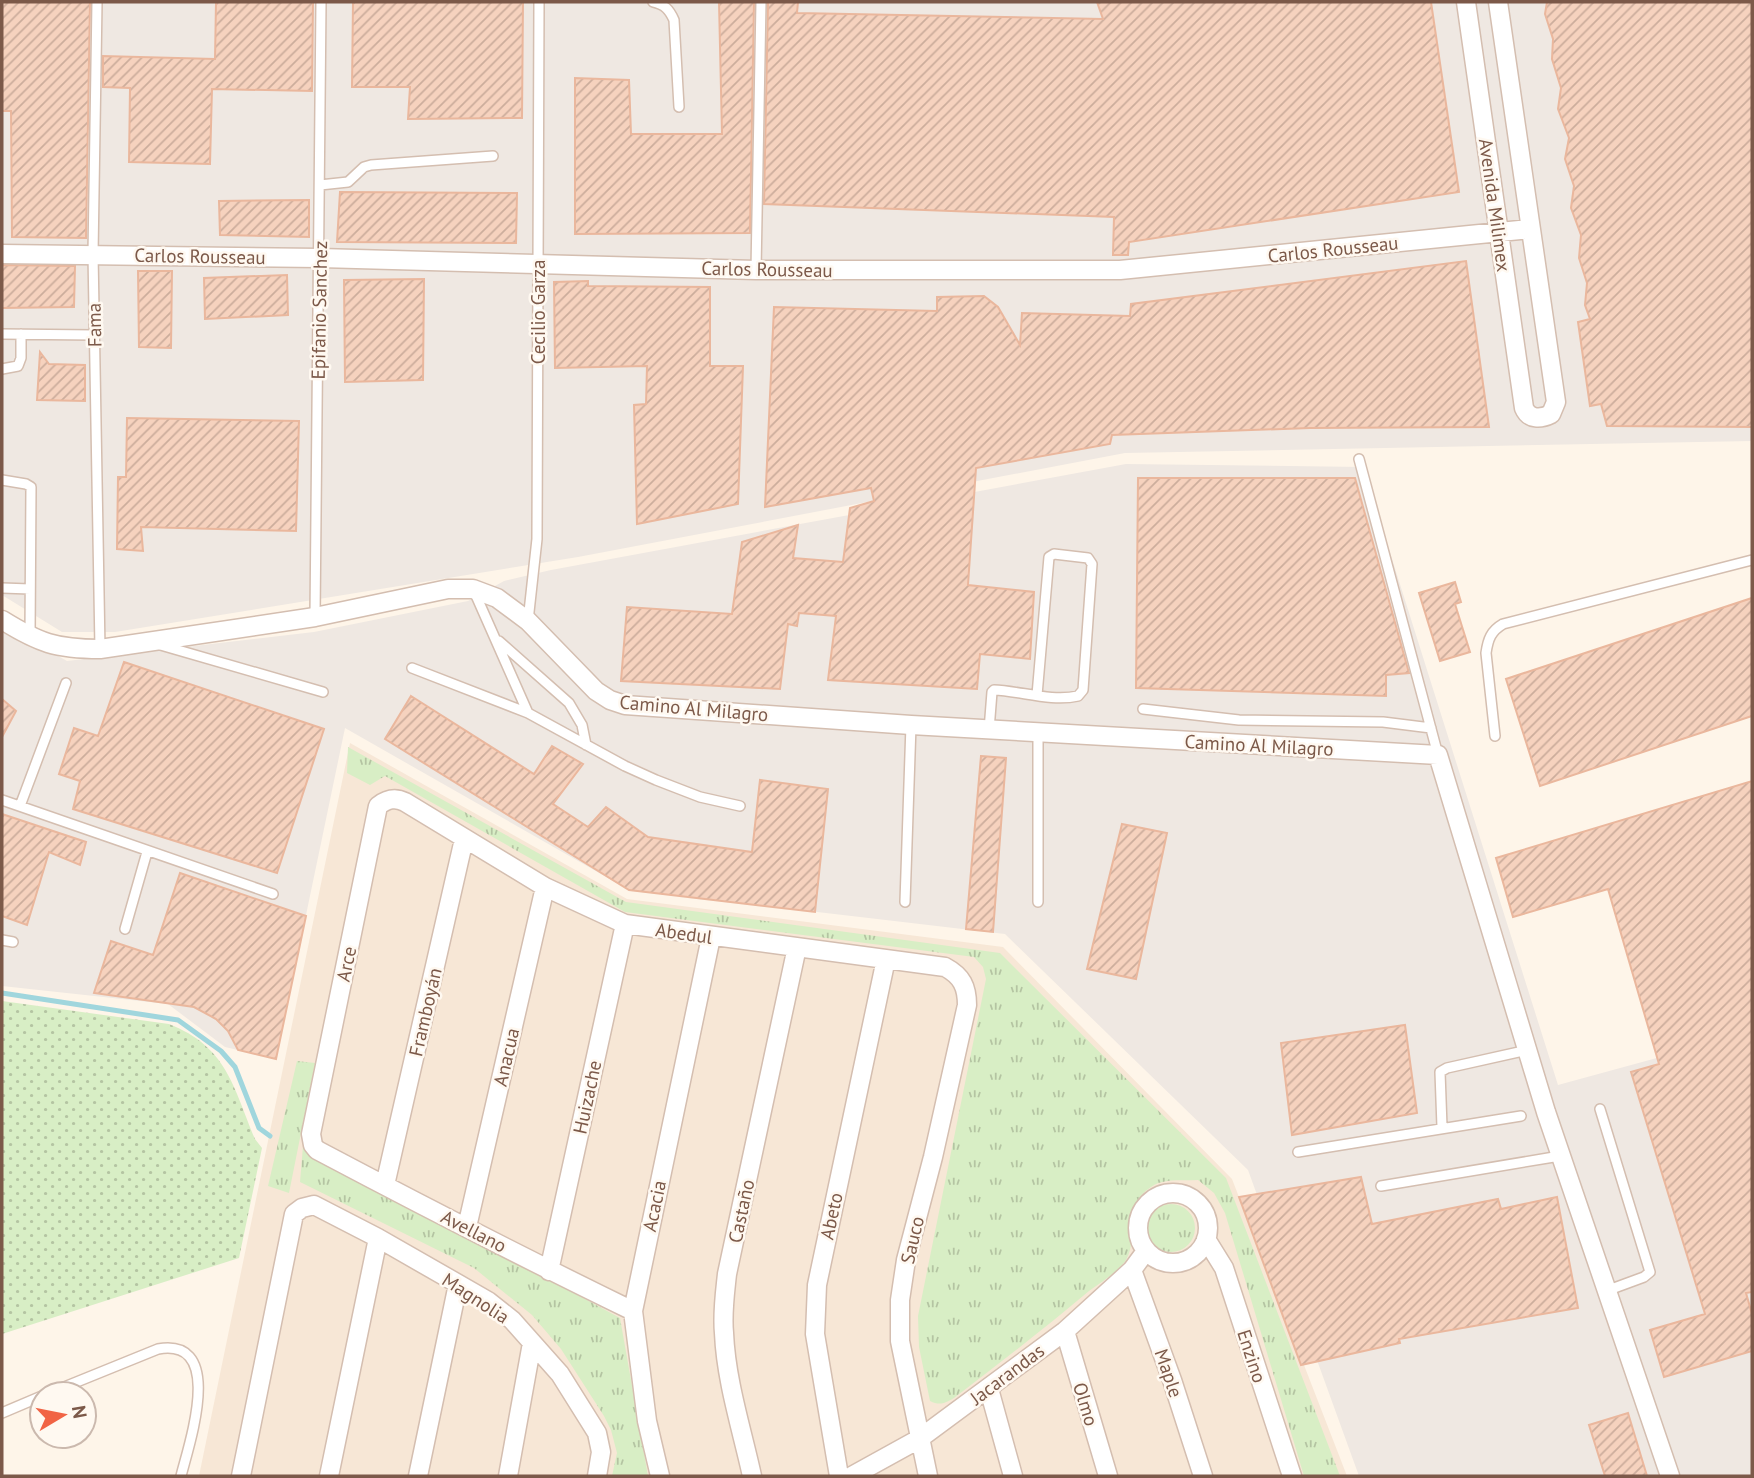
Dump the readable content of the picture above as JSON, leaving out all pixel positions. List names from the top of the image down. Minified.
{"streets":{"street":["Avenida Milimex","Carlos Rousseau","Camino Al Milagro","Abedul","Arce","Framboyán","Anacua","Huizache","Acacia","Castaño","Abeto","Avellano","Sauco","Magnolia","Enzino","Maple","Jacarandas","Olmo"],"lane":["Epifanio Sanchez","Cecilio Garza","Fama"]},"crossings":[["Avenida Milimex","Carlos Rousseau"],["Carlos Rousseau","Epifanio Sanchez"],["Carlos Rousseau","Cecilio Garza"],["Carlos Rousseau","Fama"],["Epifanio Sanchez","Camino Al Milagro"],["Cecilio Garza","Camino Al Milagro"],["Fama","Camino Al Milagro"],["Abedul","Arce"],["Abedul","Framboyán"],["Abedul","Anacua"],["Abedul","Huizache"],["Abedul","Acacia"],["Abedul","Castaño"],["Abedul","Abeto"],["Abedul","Sauco"],["Arce","Avellano"],["Framboyán","Avellano"],["Anacua","Avellano"],["Huizache","Avellano"],["Acacia","Avellano"],["Sauco","Jacarandas"],["Enzino","Jacarandas"],["Maple","Jacarandas"],["Jacarandas","Olmo"]],"north":"right"}
